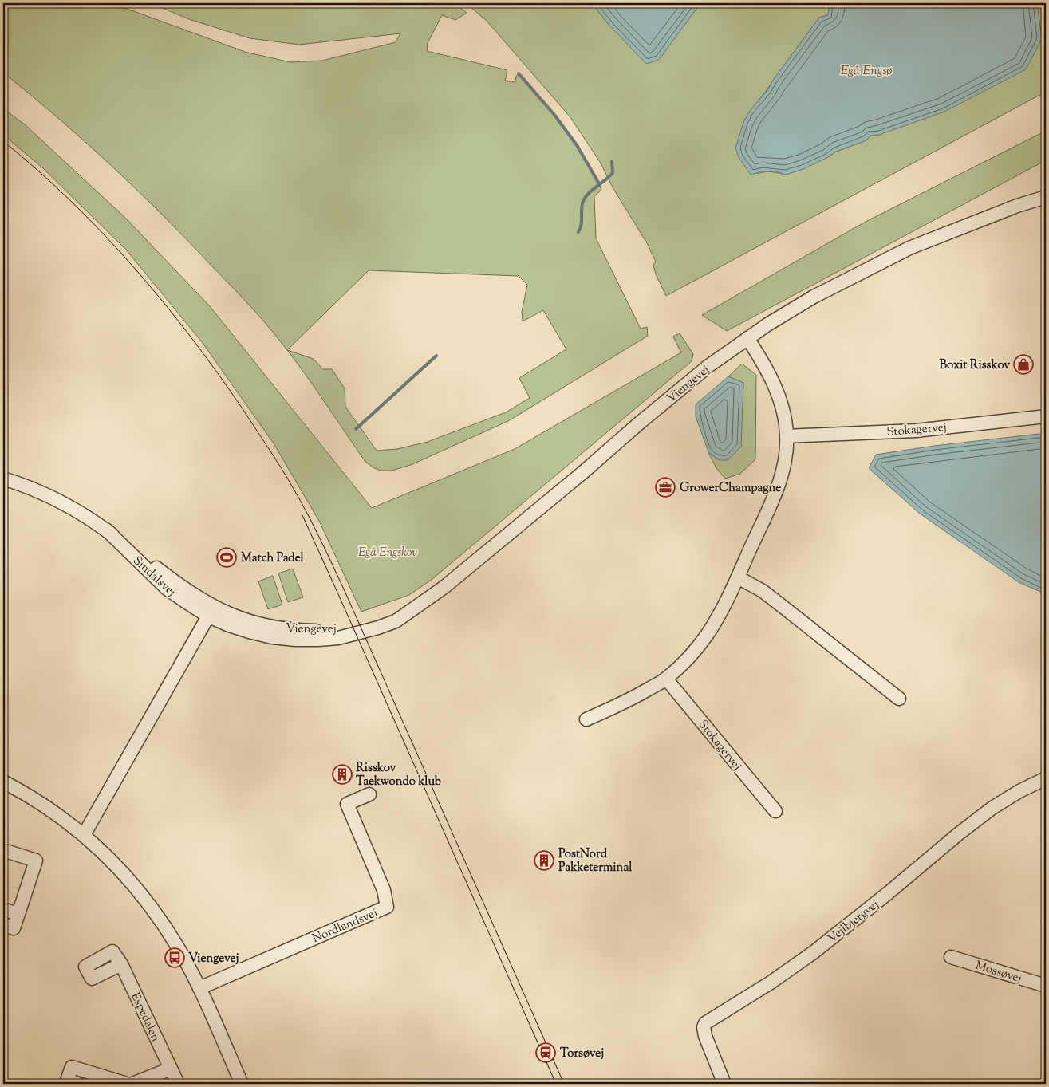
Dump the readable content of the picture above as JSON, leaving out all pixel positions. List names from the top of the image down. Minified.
{"streets":{"street":["Viengevej","Stokagervej","Sindalsvej","Vejlbjergvej","Nordlandsvej","Mossøvej","Espedalen"]},"crossings":[["Viengevej","Sindalsvej"]],"water":["Egå Engsø"],"parks":["Egå Engskov"],"places":{"shop":["Boxit Risskov"],"office":["GrowerChampagne"],"sports":["Match Padel"],"building":["Risskov Taekwondo klub","PostNord Pakketerminal"],"bus stop":["Viengevej"],"station":["Torsøvej"]}}
